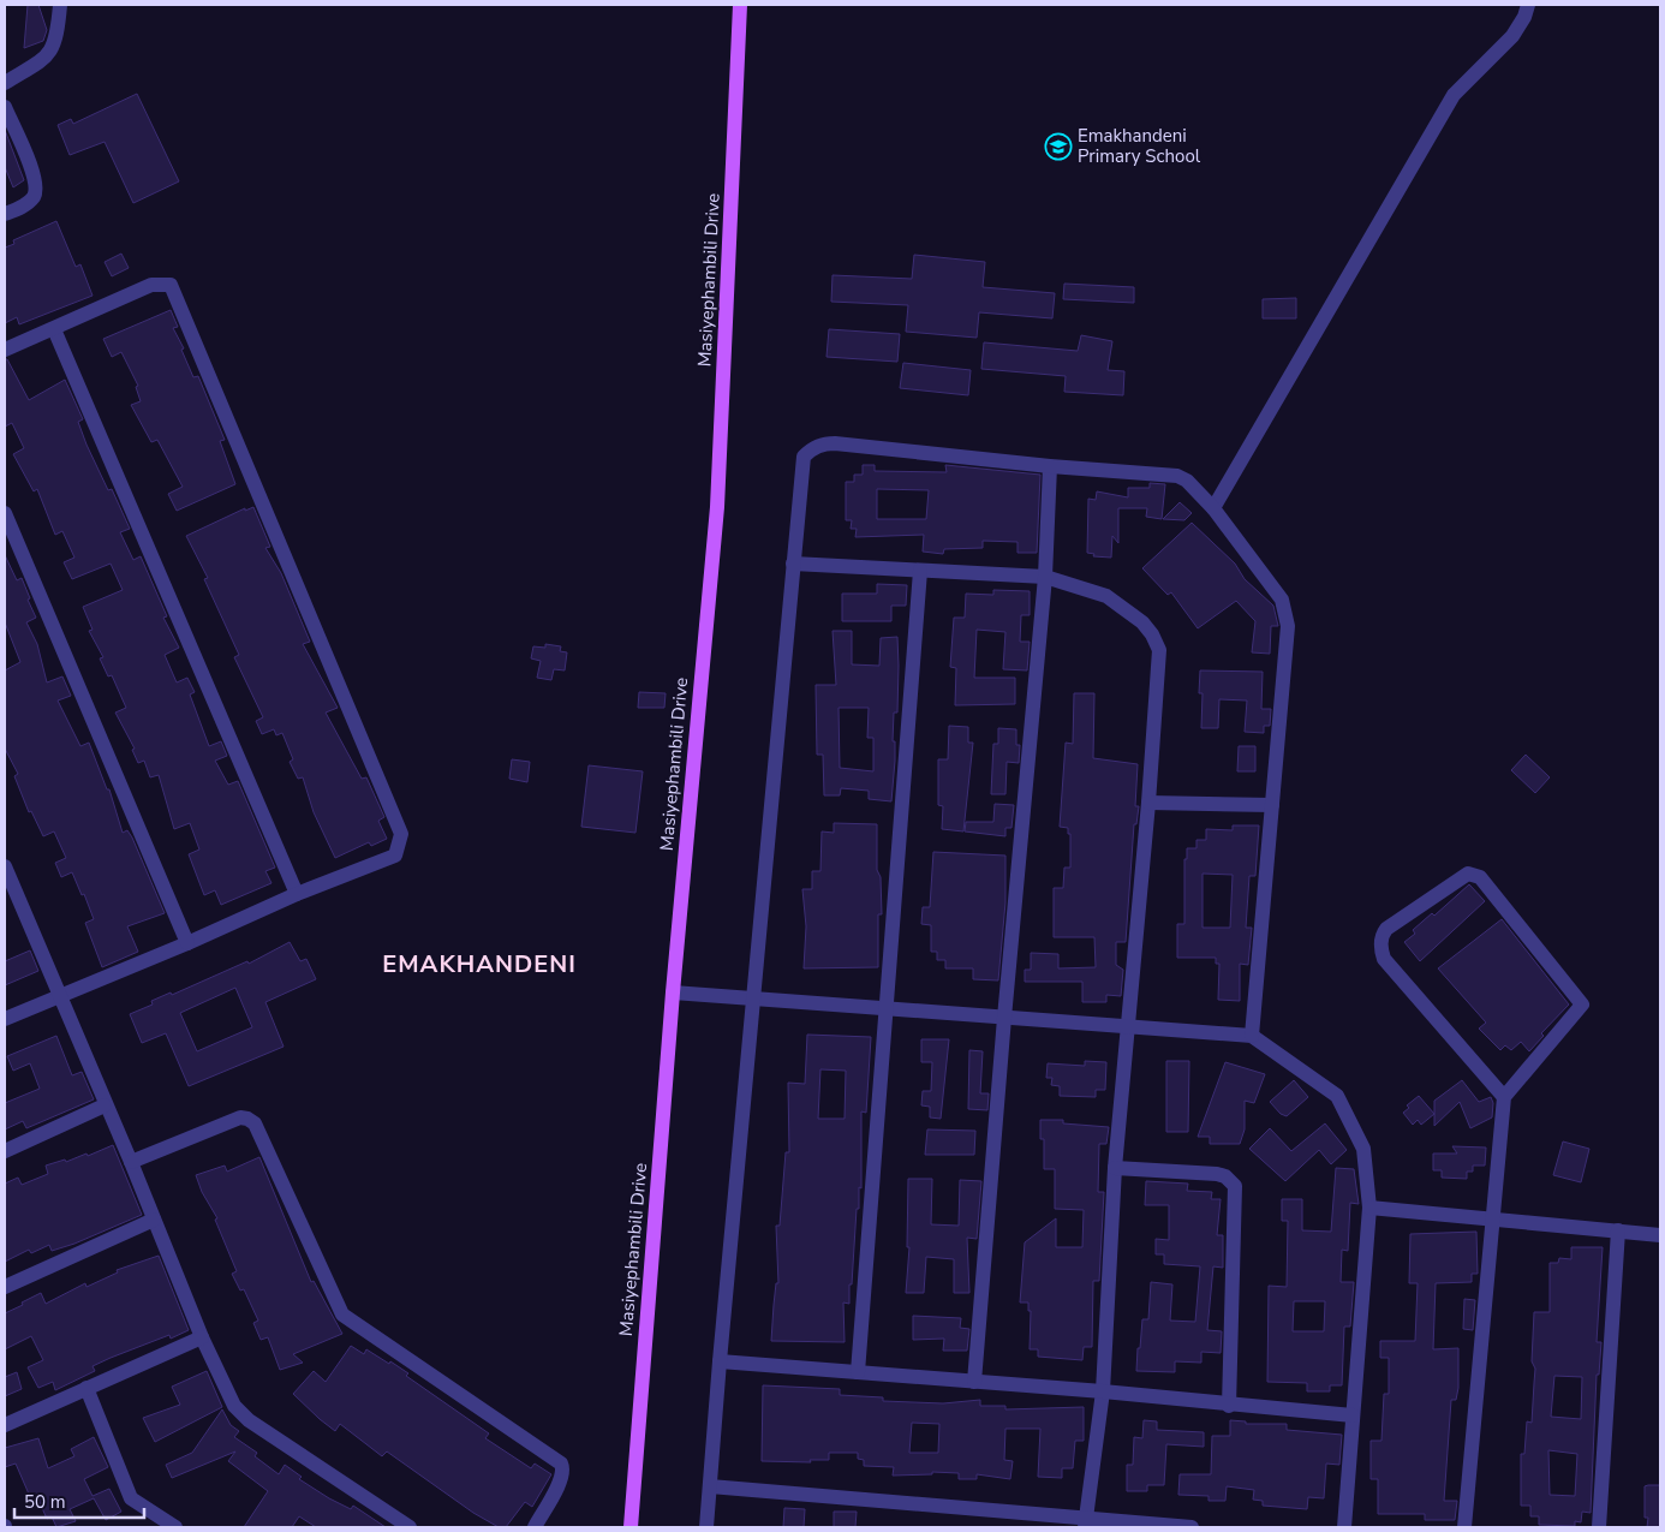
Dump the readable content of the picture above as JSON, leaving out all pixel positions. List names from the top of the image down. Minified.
{"streets":{"main road":["Masiyephambili Drive"]},"districts":["EMAKHANDENI"],"places":{"school or university":["Emakhandeni Primary School"]},"scale_bar":"50 m"}
